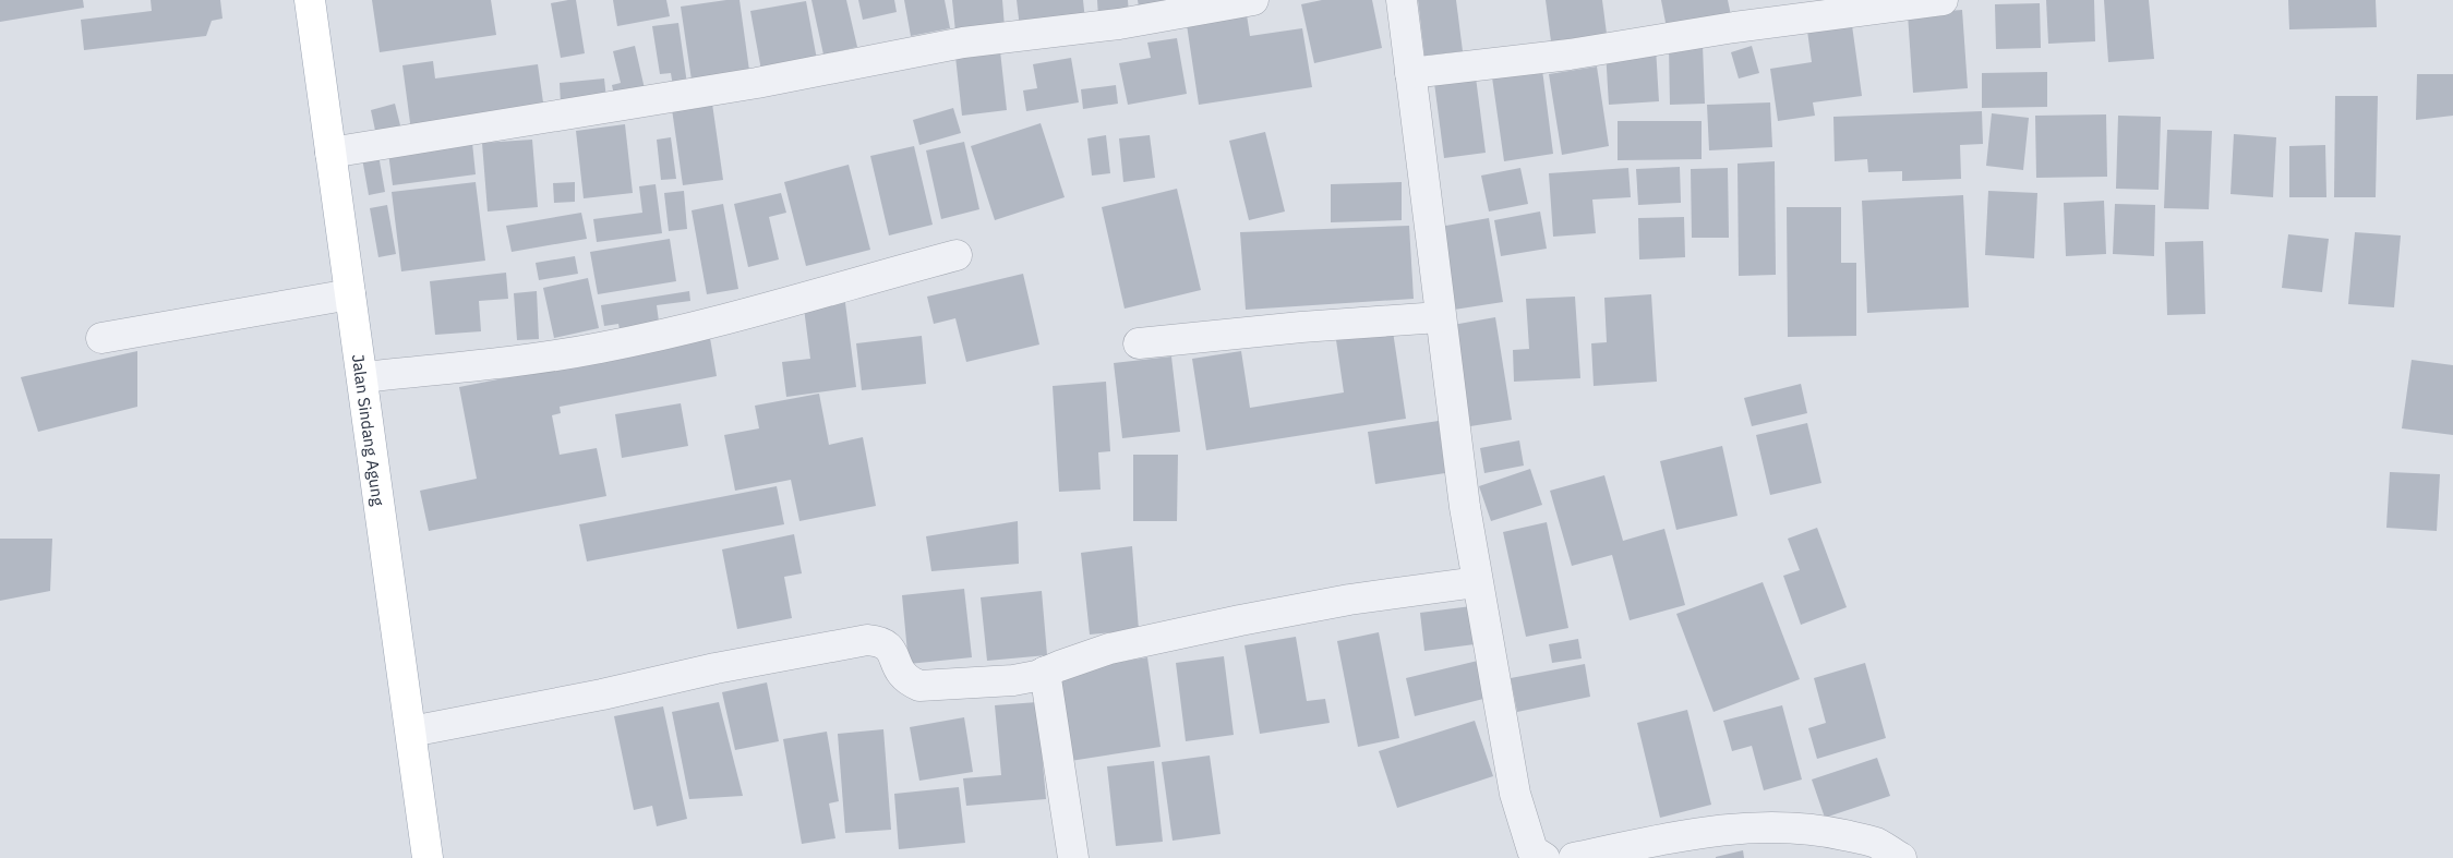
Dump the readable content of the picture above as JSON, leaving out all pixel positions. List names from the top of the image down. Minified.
{"streets":{"main road":["Jalan Sindang Agung"]}}
